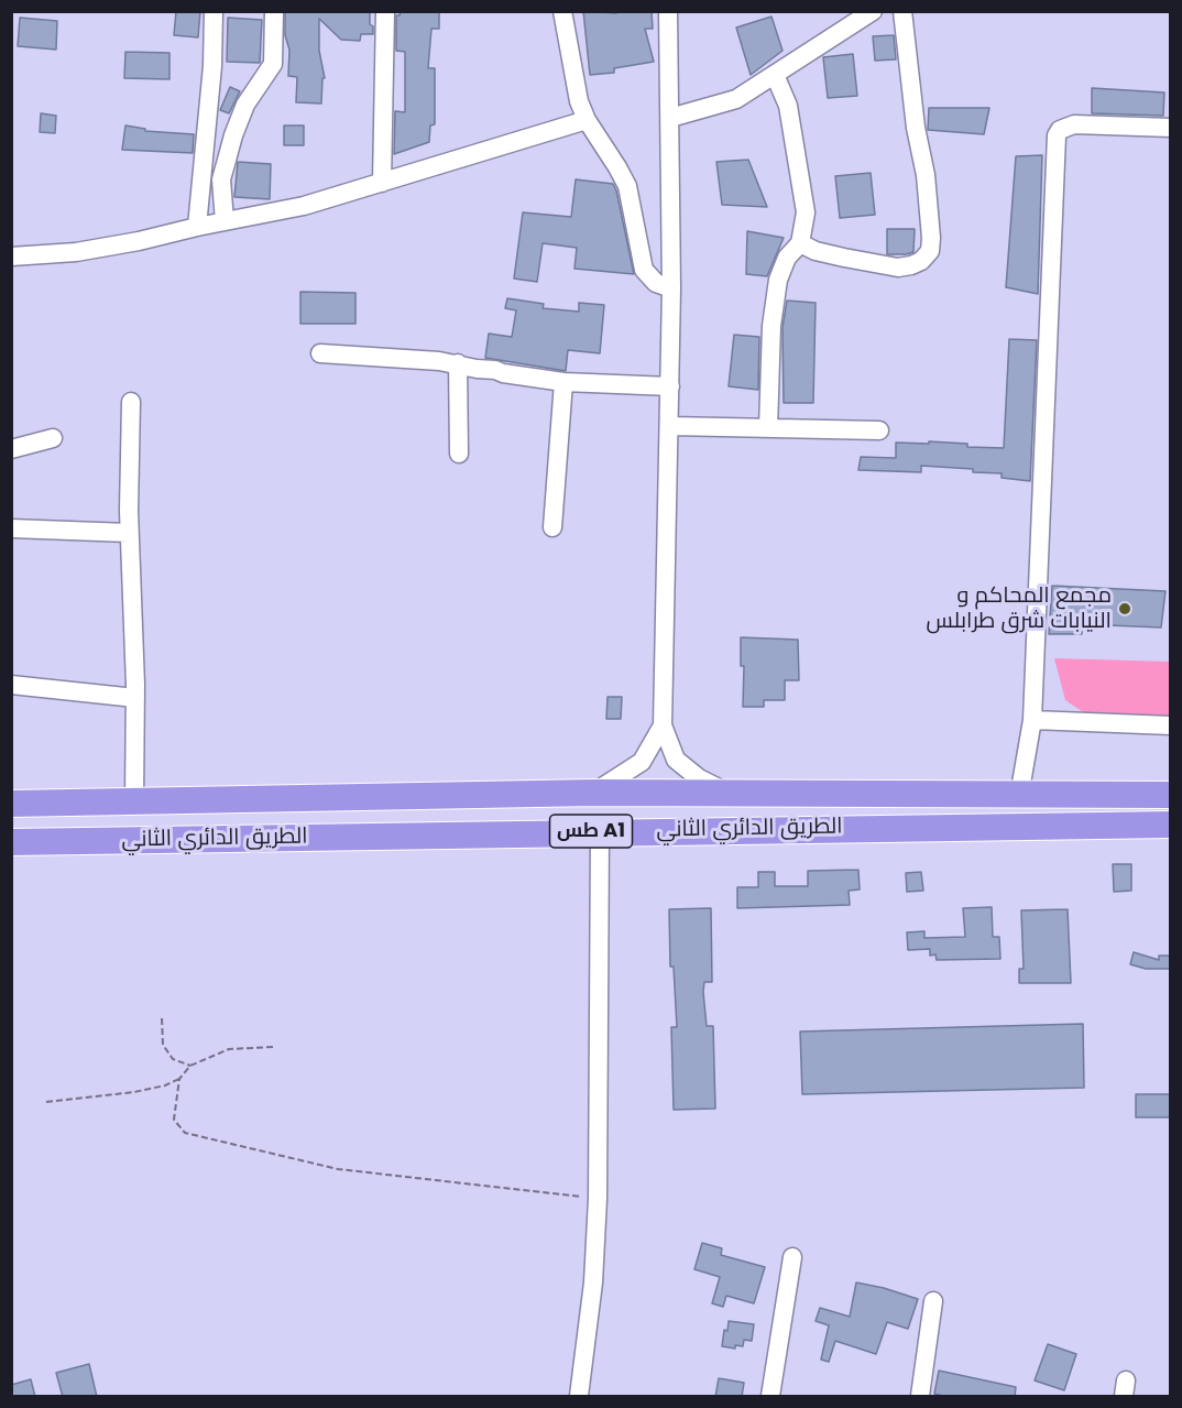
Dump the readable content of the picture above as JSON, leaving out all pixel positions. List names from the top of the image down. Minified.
{"streets":{"highway":["الطريق الدائري الثاني","طس A1"]},"places":["مجمع المحاكم و النيابات شرق طرابلس"]}
